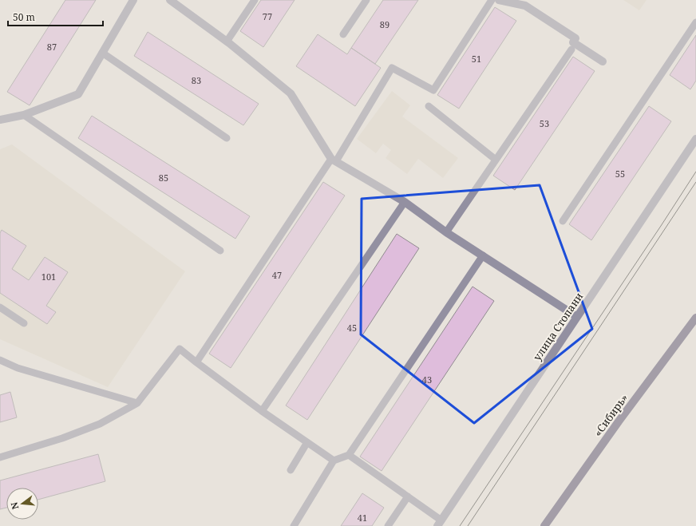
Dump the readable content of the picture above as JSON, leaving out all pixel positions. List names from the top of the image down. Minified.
{"streets":{"main road":["«Сибирь»"],"street":["улица Стопани"]},"house_numbers":["77","89","87","51","83","53","55","85","47","101","45","43","41"],"scale_bar":"50 m","north":"left"}
